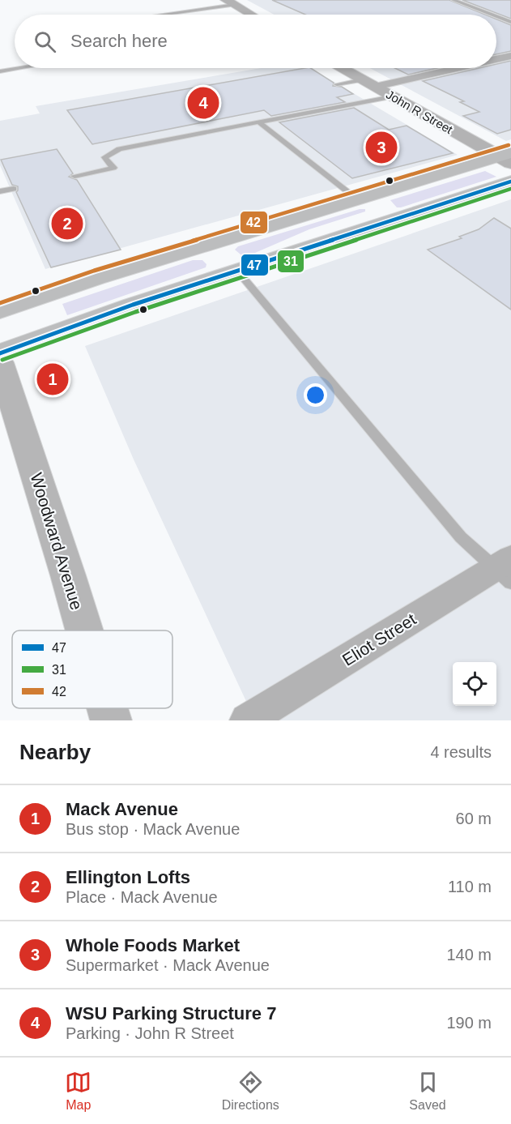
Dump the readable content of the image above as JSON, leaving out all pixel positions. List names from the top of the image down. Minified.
{"streets":{"main road":["Woodward Avenue"],"street":["John R Street","Eliot Street"]},"lines":["transit line 42","transit line 47","transit line 31"],"legend":["47","31","42"],"page":{"search":"Search here","pins":["4","3","2","1"],"heading":["Nearby","4 results"],"list":[{"mark":"1","name":"Mack Avenue","note":"Bus stop · Mack Avenue","value":"60 m"},{"mark":"2","name":"Ellington Lofts","note":"Place · Mack Avenue","value":"110 m"},{"mark":"3","name":"Whole Foods Market","note":"Supermarket · Mack Avenue","value":"140 m"},{"mark":"4","name":"WSU Parking Structure 7","note":"Parking · John R Street","value":"190 m"}],"nav":["Map","Directions","Saved"]}}
